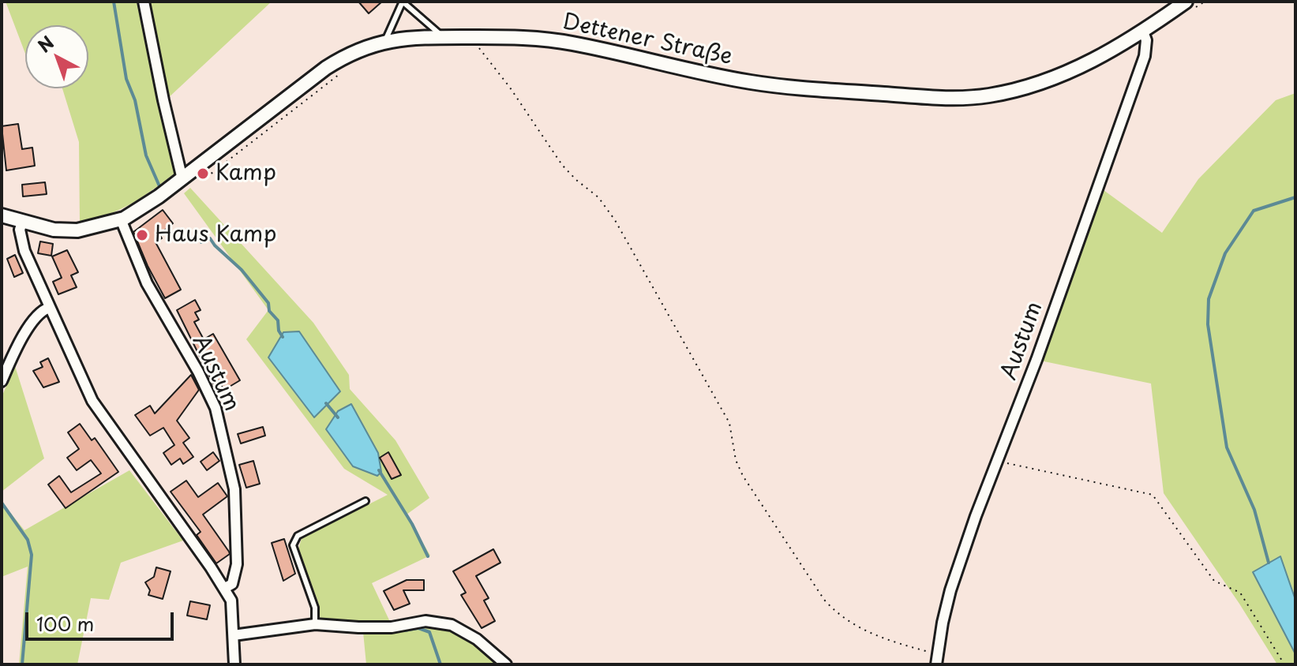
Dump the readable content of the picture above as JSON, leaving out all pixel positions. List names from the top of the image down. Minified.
{"streets":{"street":["Dettener Straße","Austum"]},"crossings":[["Dettener Straße","Austum"]],"places":["Kamp","Haus Kamp"],"scale_bar":"100 m","north":"top left"}
